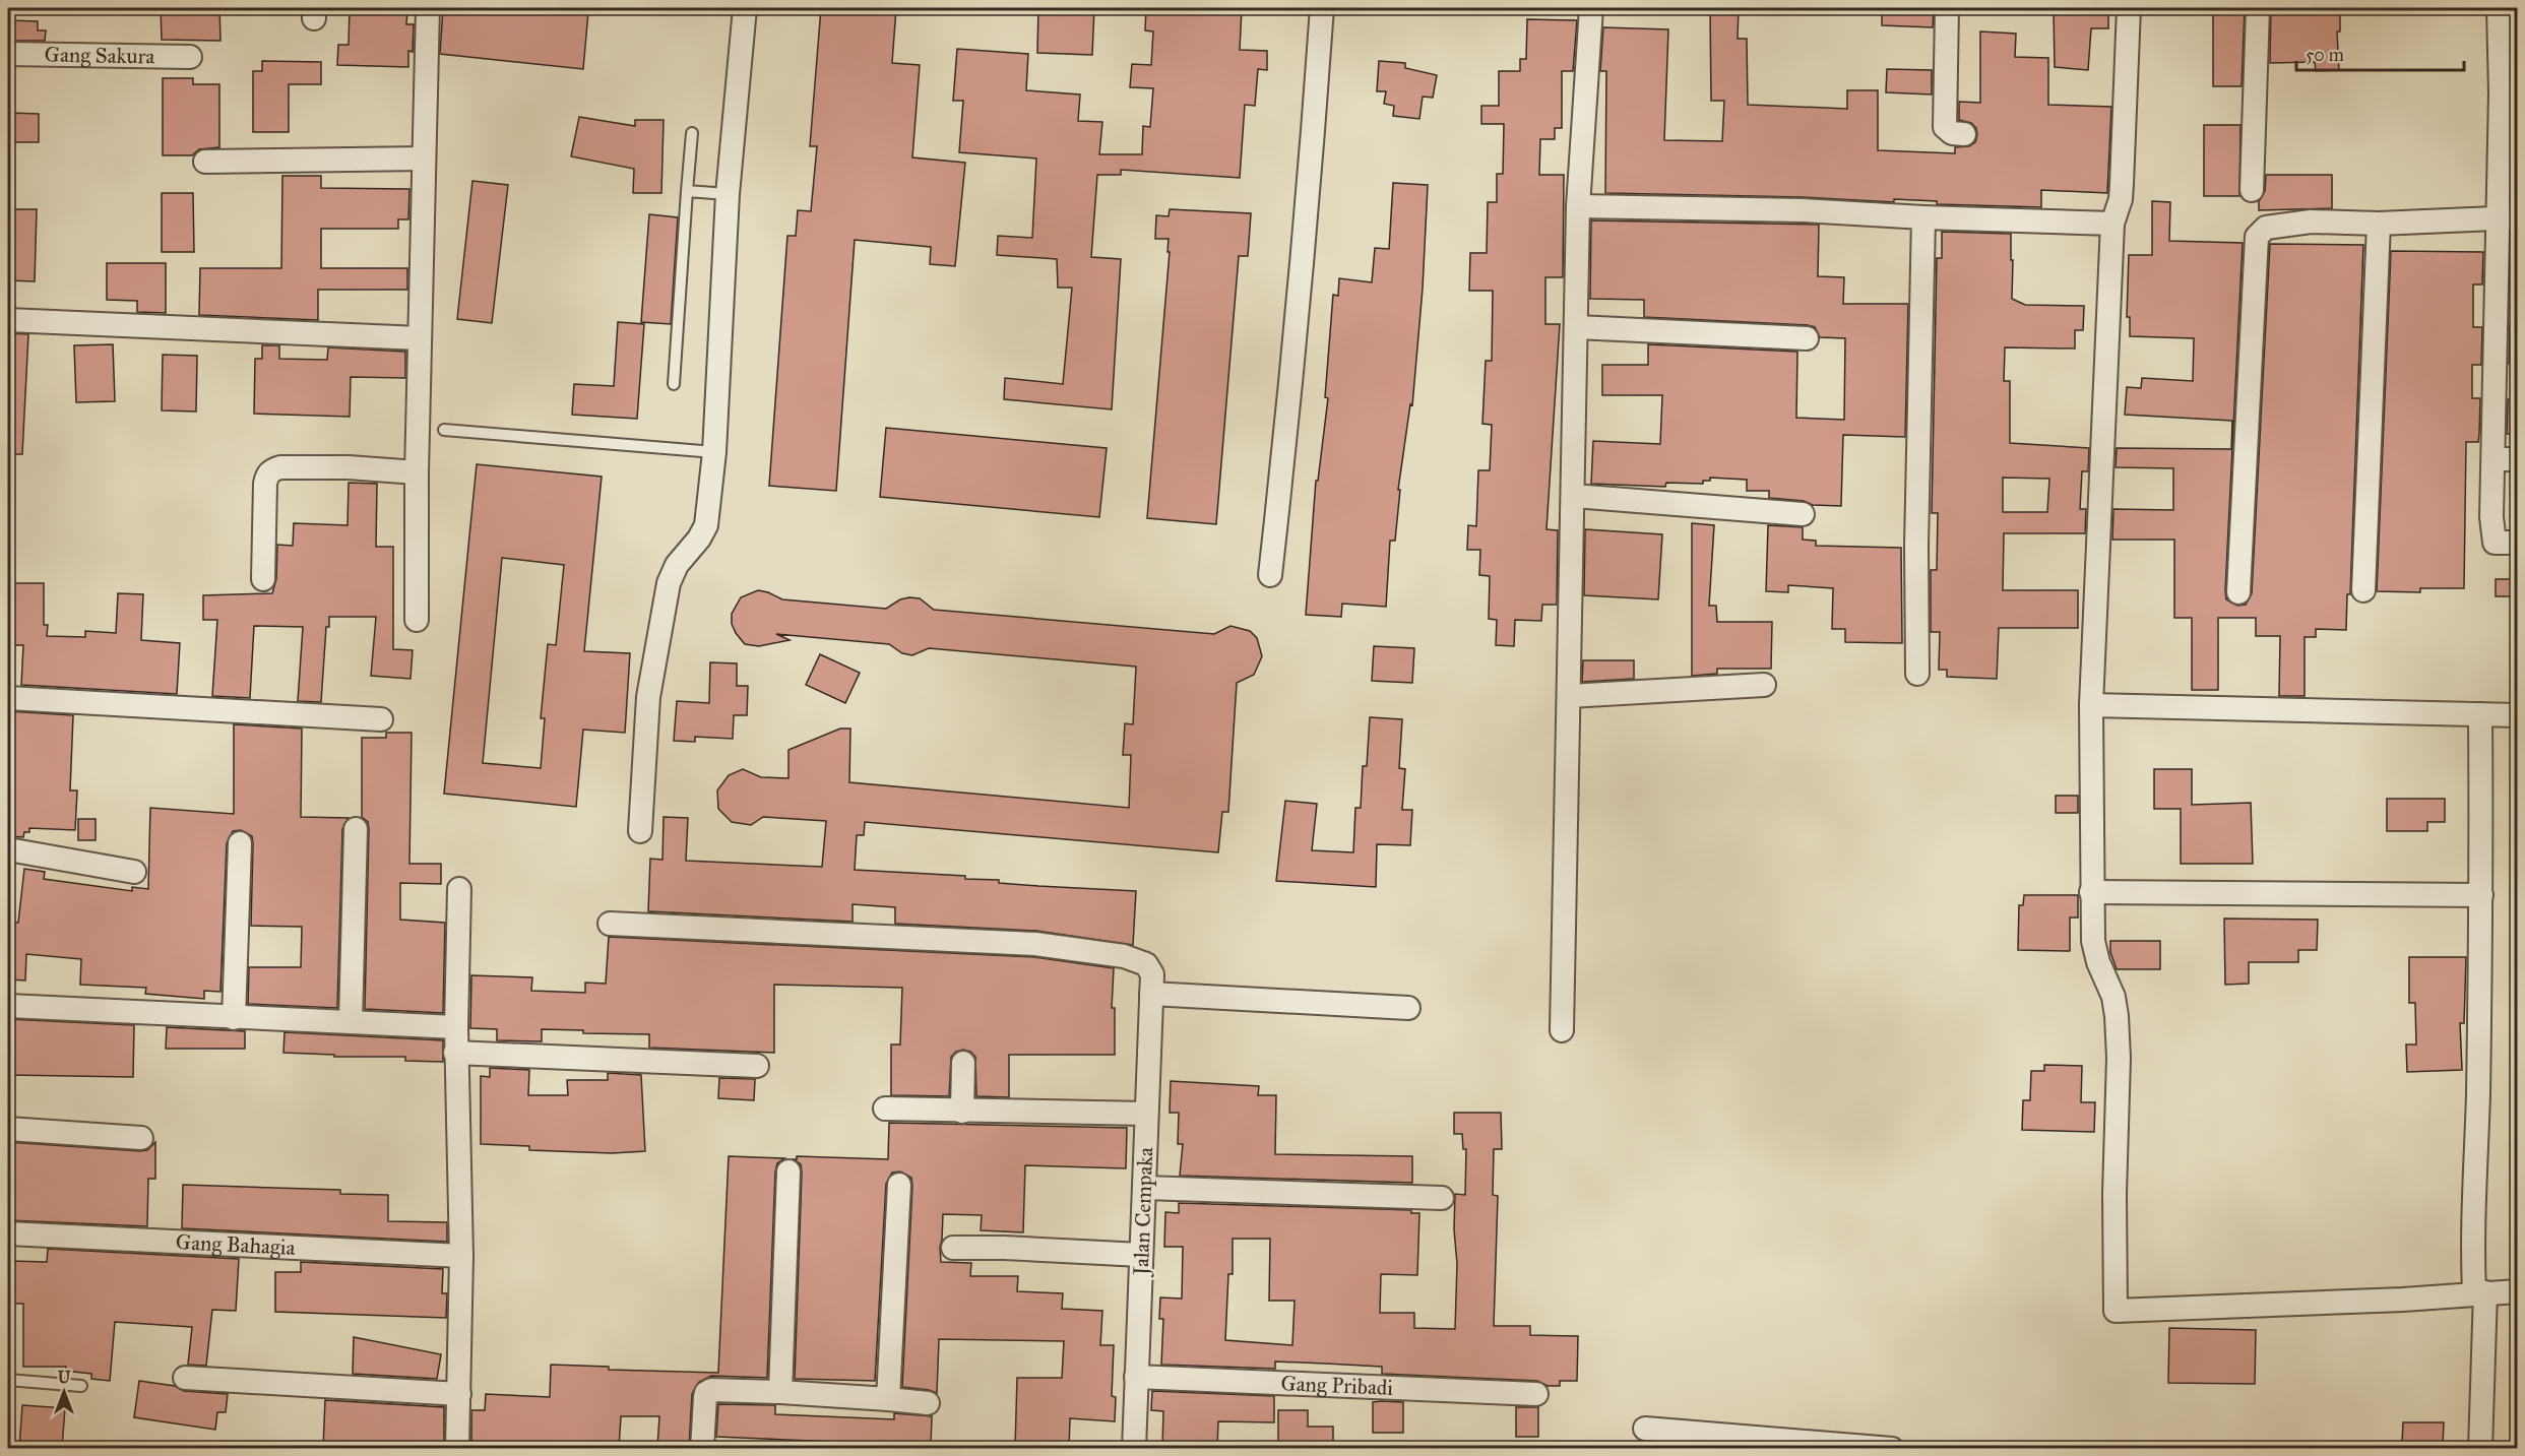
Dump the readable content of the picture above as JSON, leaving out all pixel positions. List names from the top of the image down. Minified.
{"streets":{"street":["Gang Sakura","Jalan Cempaka","Gang Bahagia","Gang Pribadi"]},"crossings":[["Jalan Cempaka","Gang Pribadi"]],"scale_bar":"50 m","north":"top"}
